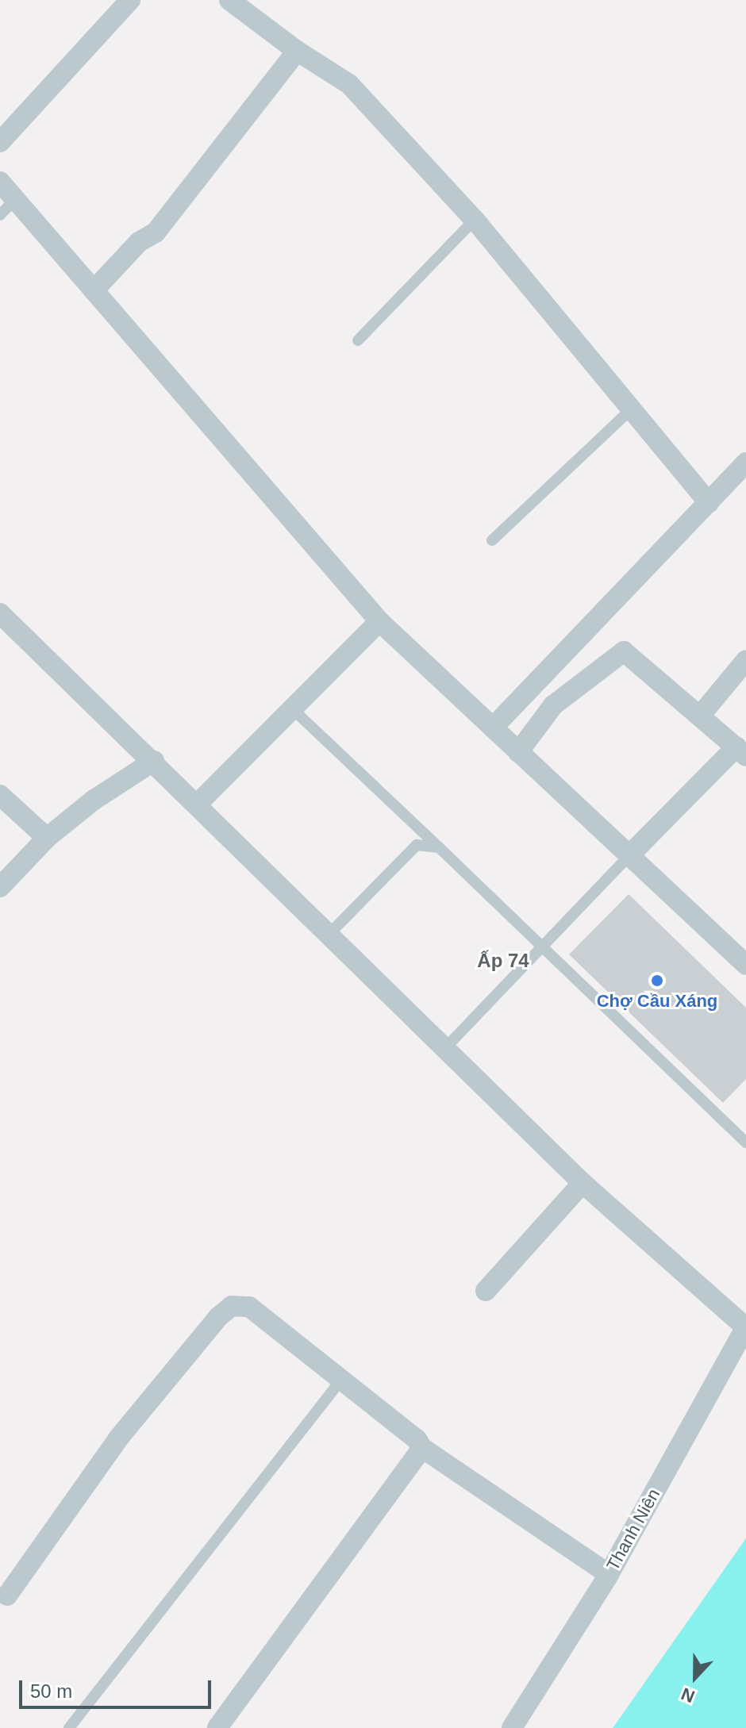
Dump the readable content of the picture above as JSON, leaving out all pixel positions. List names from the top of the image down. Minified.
{"streets":{"street":["Thanh Niên"]},"districts":["Ấp 74"],"places":["Chợ Cầu Xáng"],"scale_bar":"50 m","north":"bottom"}
